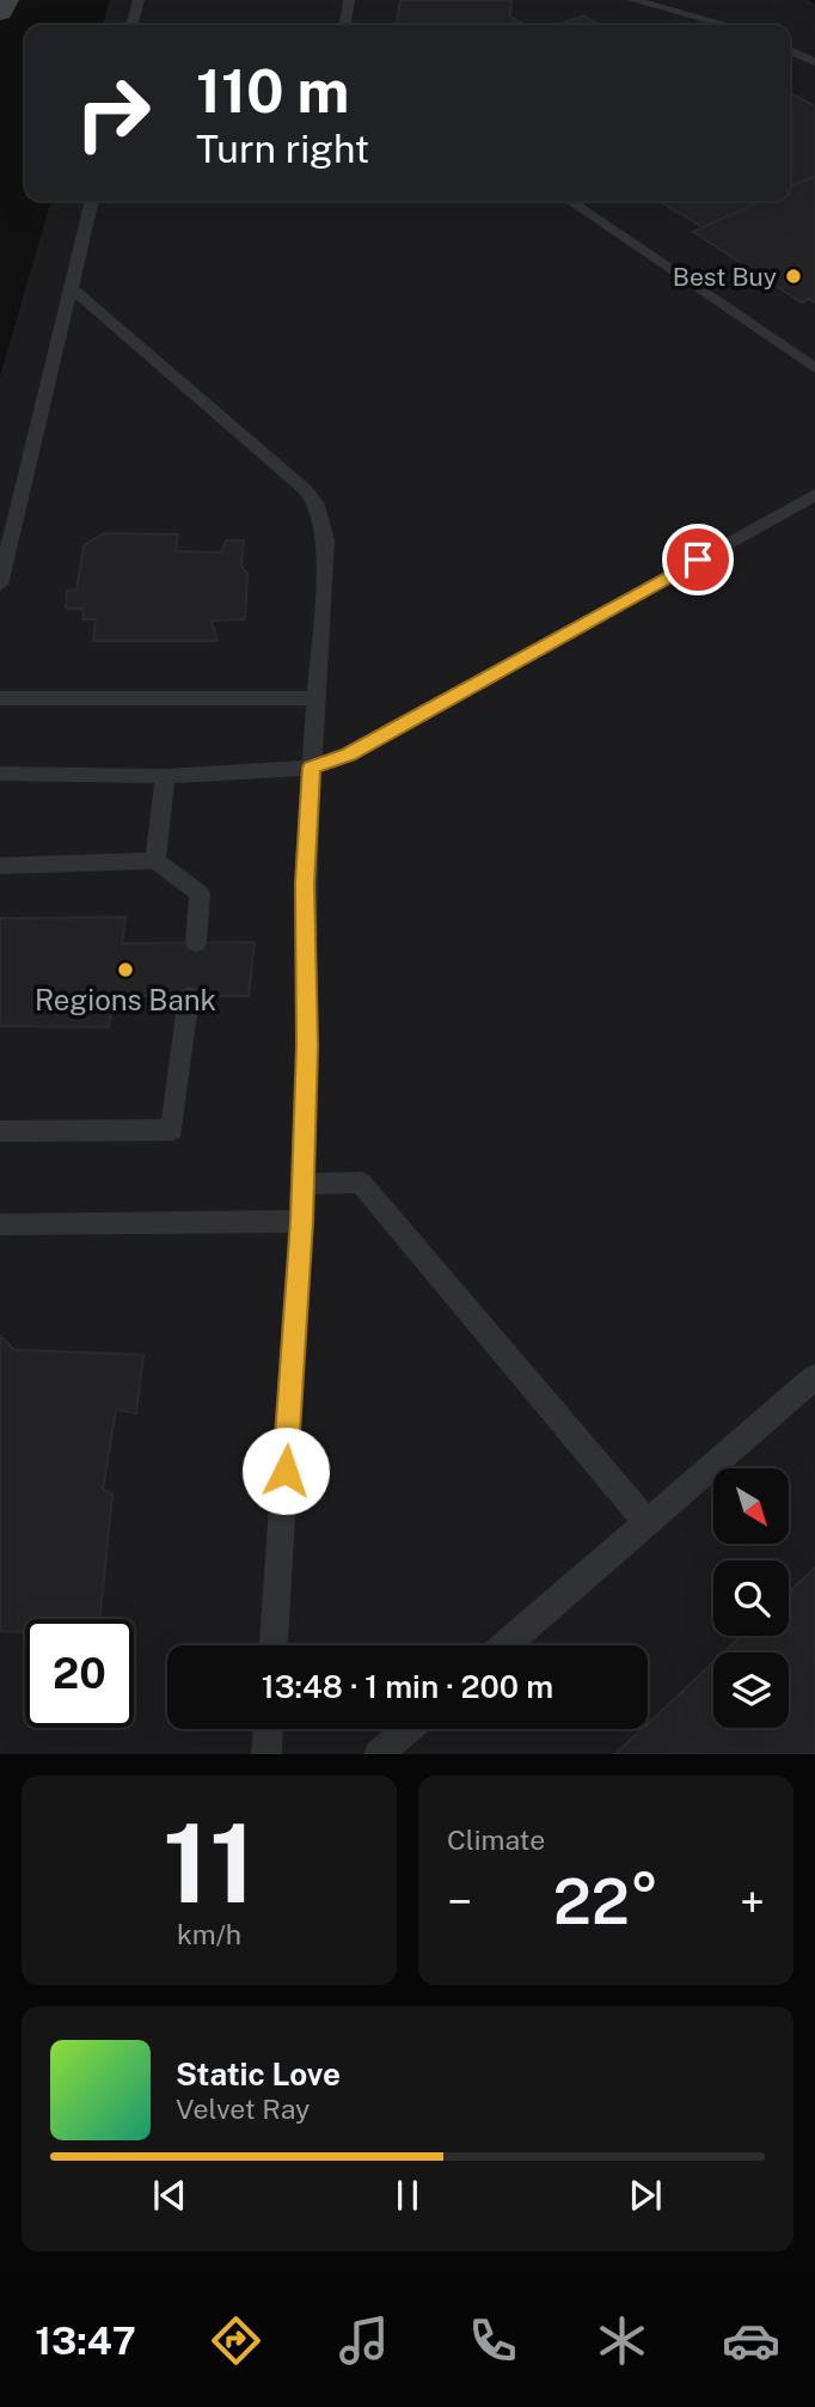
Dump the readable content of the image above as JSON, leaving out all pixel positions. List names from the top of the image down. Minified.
{"places":["Best Buy","Regions Bank"],"north":"bottom right","page":{"turn":["110 m","Turn right"],"limit":"20","trip":"13:48 · 1 min · 200 m","tile":[["11","km/h"],"Climate"],"heat":["−","22°","+"],"song":["Static Love","Velvet Ray"],"tabs":"13:47"}}
